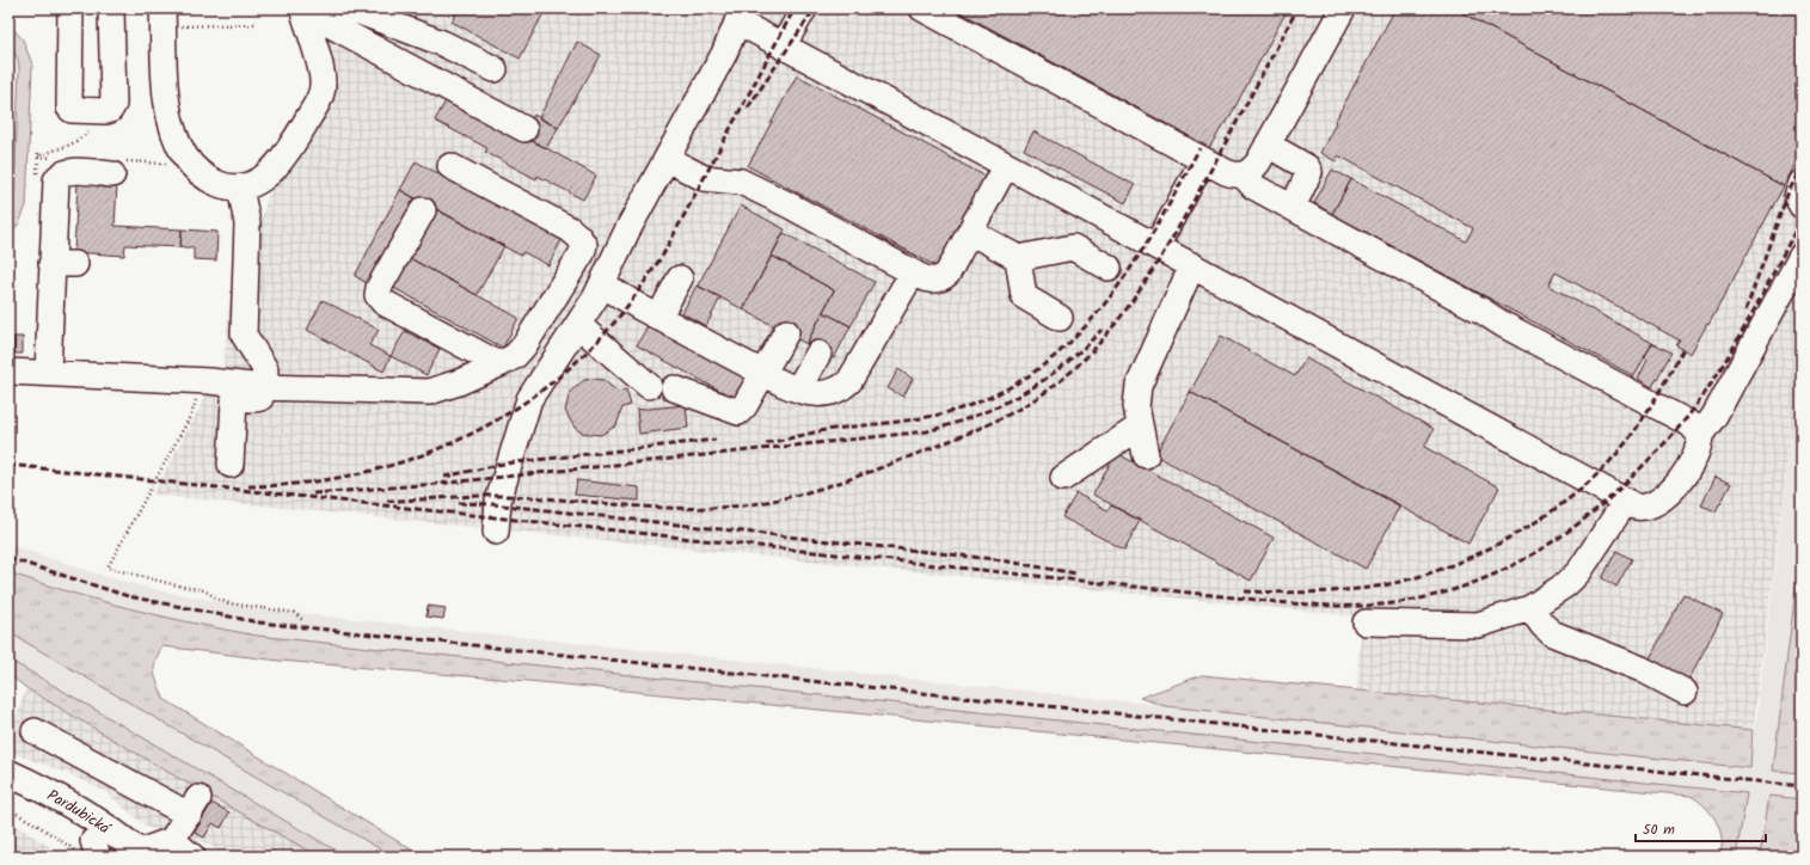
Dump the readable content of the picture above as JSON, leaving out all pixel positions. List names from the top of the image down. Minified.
{"streets":{"main road":["Pardubická"]},"scale_bar":"50 m"}
